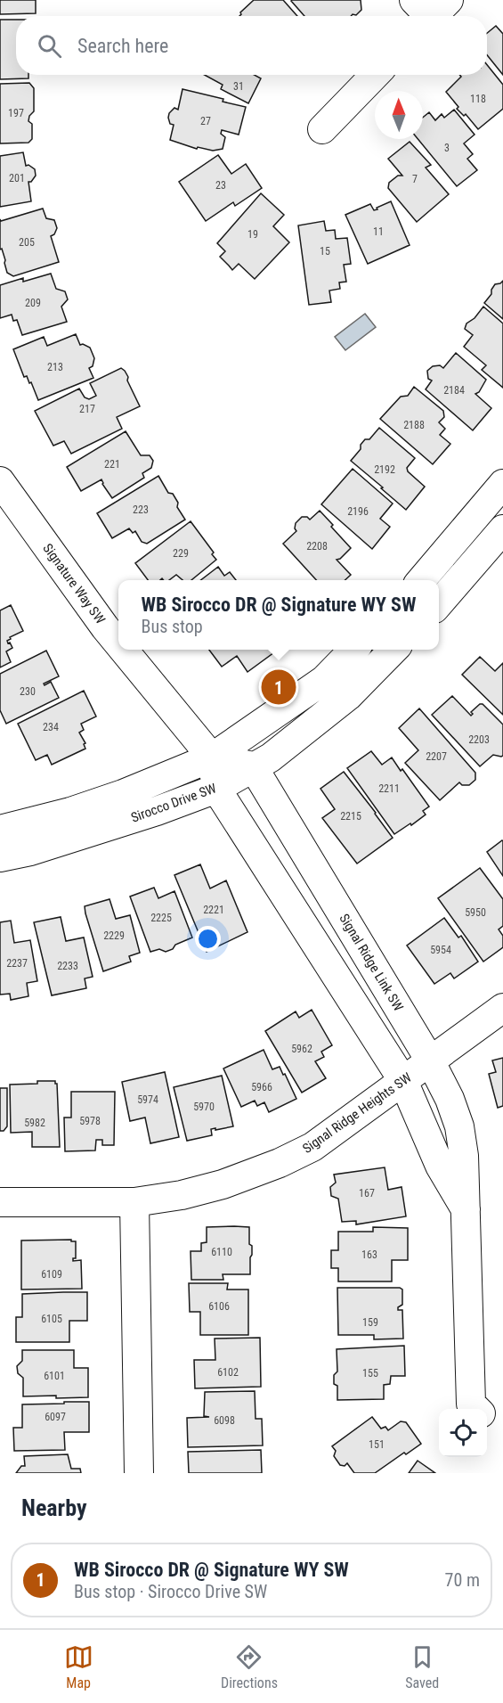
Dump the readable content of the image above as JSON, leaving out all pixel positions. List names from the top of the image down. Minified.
{"streets":{"street":["Signature Way SW","Sirocco Drive SW","Signal Ridge Link SW","Signal Ridge Heights SW"]},"crossings":[["Signature Way SW","Sirocco Drive SW"],["Sirocco Drive SW","Signal Ridge Link SW"],["Signal Ridge Link SW","Signal Ridge Heights SW"]],"house_numbers":["31","118","197","27","3","201","7","23","11","19","205","15","209","213","2184","217","2188","221","2192","223","2196","2208","229","230","234","2203","2207","2211","2215","2221","5950","2225","2229","5954","2237","2233","5962","5966","5974","5970","5978","5982","167","6110","163","6109","6106","6105","159","6102","155","6101","6097","6098","151"],"north":"top","page":{"search":"Search here","popup":["WB Sirocco DR @ Signature WY SW","Bus stop"],"pins":"1","heading":"Nearby","list":[{"mark":"1","name":"WB Sirocco DR @ Signature WY SW","note":"Bus stop · Sirocco Drive SW","value":"70 m"}],"nav":["Map","Directions","Saved"]}}
